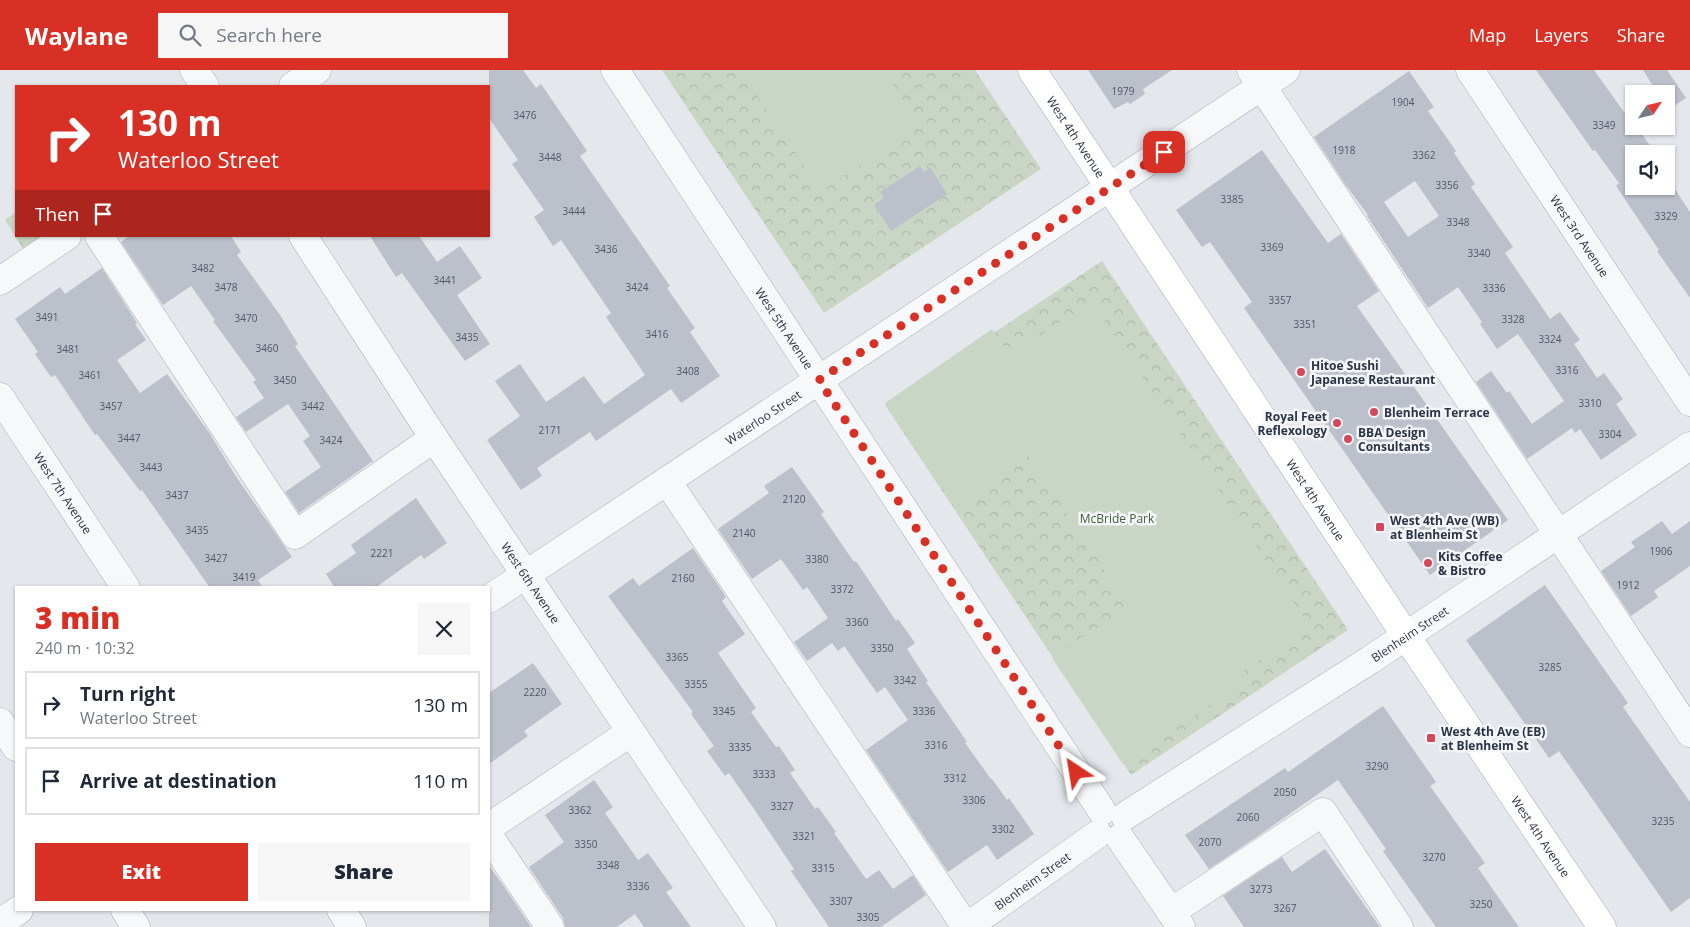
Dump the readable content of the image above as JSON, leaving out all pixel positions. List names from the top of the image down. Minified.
{"streets":{"main road":["West 4th Avenue"],"street":["West 3rd Avenue","West 5th Avenue","Waterloo Street","West 7th Avenue","West 6th Avenue","Blenheim Street"]},"crossings":[["West 4th Avenue","Waterloo Street"],["West 4th Avenue","Blenheim Street"],["West 5th Avenue","Waterloo Street"],["West 5th Avenue","Blenheim Street"],["Waterloo Street","West 6th Avenue"]],"parks":["McBride Park"],"places":{"other":["Hitoe Sushi Japanese Restaurant","Blenheim Terrace","Royal Feet Reflexology","BBA Design Consultants","Kits Coffee & Bistro"],"transit":["West 4th Ave (WB) at Blenheim St","West 4th Ave (EB) at Blenheim St"]},"house_numbers":["1979","1904","3476","3349","1918","3362","3448","3356","3385","3444","3329","3348","3369","3436","3340","3482","3441","3478","3424","3336","3357","3491","3470","3328","3351","3416","3435","3324","3460","3481","3316","3408","3461","3450","3310","3457","3442","2171","3304","3447","3424","3443","3437","2120","3435","2140","1906","2221","3427","3380","3419","2160","1912","3372","3360","3350","3365","3285","3342","3355","2220","3345","3336","3316","3335","3290","3333","3312","2050","3306","3327","3362","2060","3235","3302","3321","2070","3350","3270","3348","3315","3336","3273","3307","3250","3267","3305"],"north":"top right","page":{"header":"Waylane","search":"Search here","nav":["Map","Layers","Share"],"turn":["130 m","Waterloo Street"],"then":"Then","heading":["3 min","240 m · 10:32"],"list":[{"name":"Turn right","note":"Waterloo Street","value":"130 m"},{"name":"Arrive at destination","value":"110 m"}],"buttons":["Exit","Share"]}}
